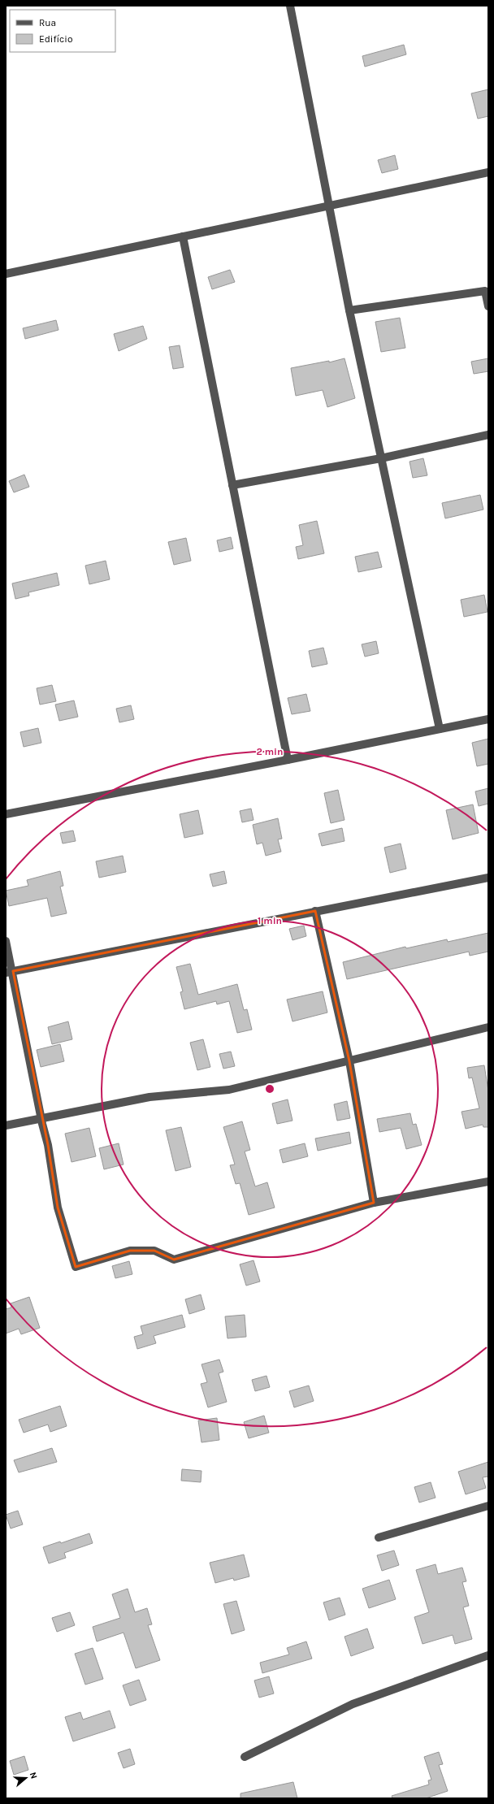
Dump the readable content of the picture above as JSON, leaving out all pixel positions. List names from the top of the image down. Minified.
{"legend":["Rua","Edifício"],"north":"right","rings":["2 min","1 min"]}
